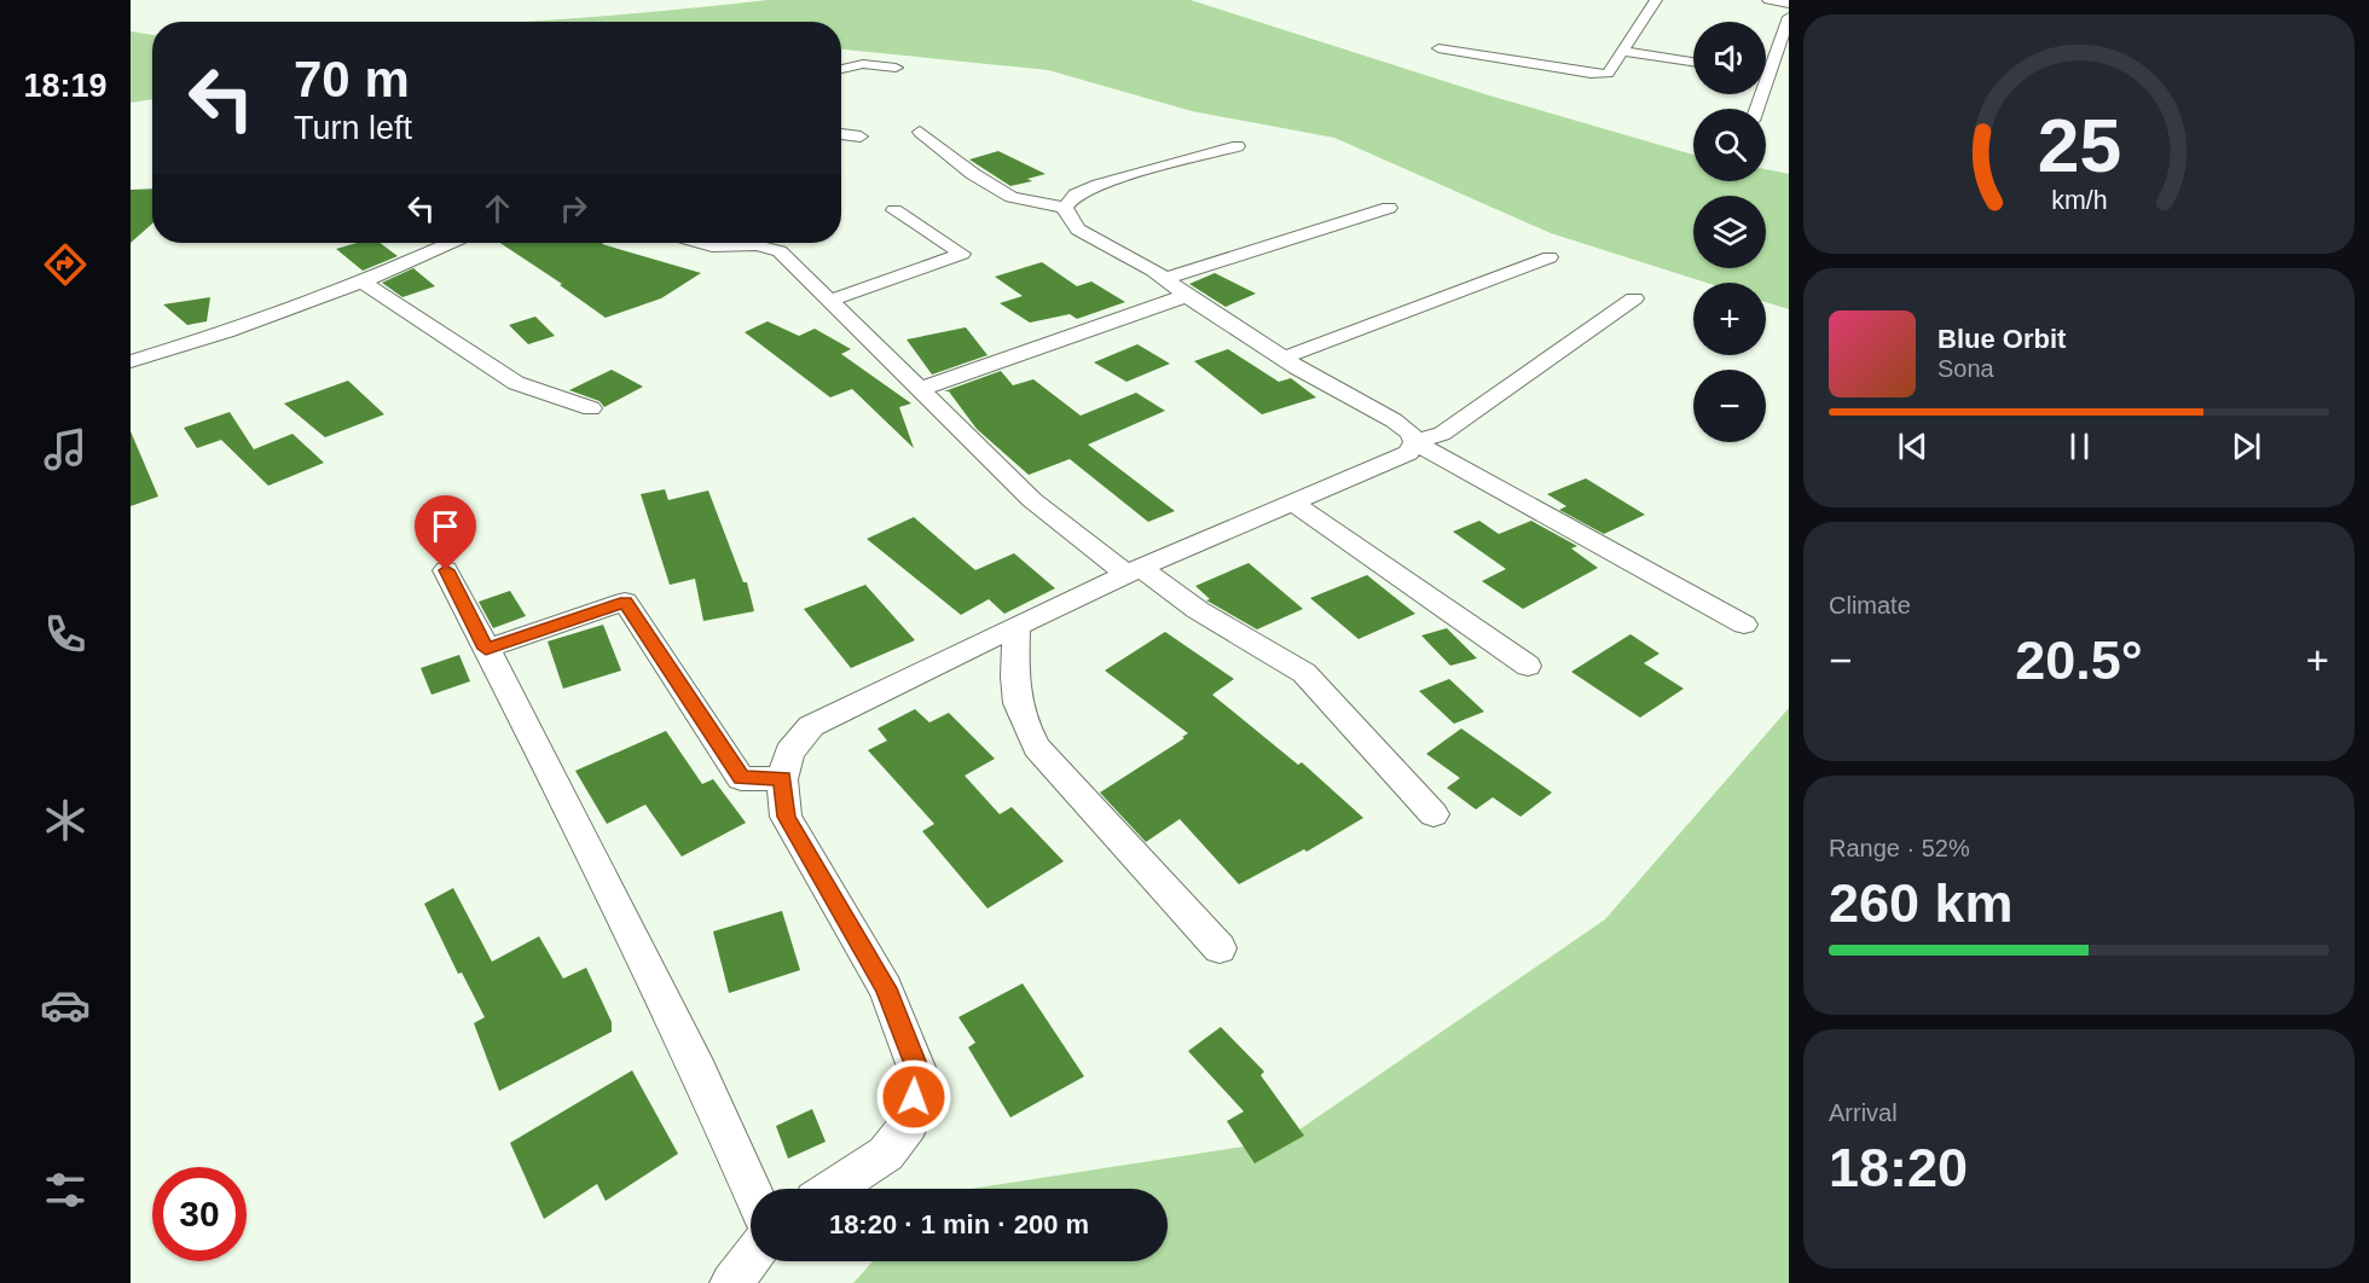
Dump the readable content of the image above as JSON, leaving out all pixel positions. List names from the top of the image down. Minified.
{"page":{"tabs":"18:19","map_buttons":["+","−"],"turn":["70 m","Turn left"],"song":["Blue Orbit","Sona"],"tile":["Climate",["Range · 52%","260 km"],["Arrival","18:20"]],"heat":["−","20.5°","+"],"limit":"30","trip":"18:20 · 1 min · 200 m","gauge":["25","km/h"]}}
